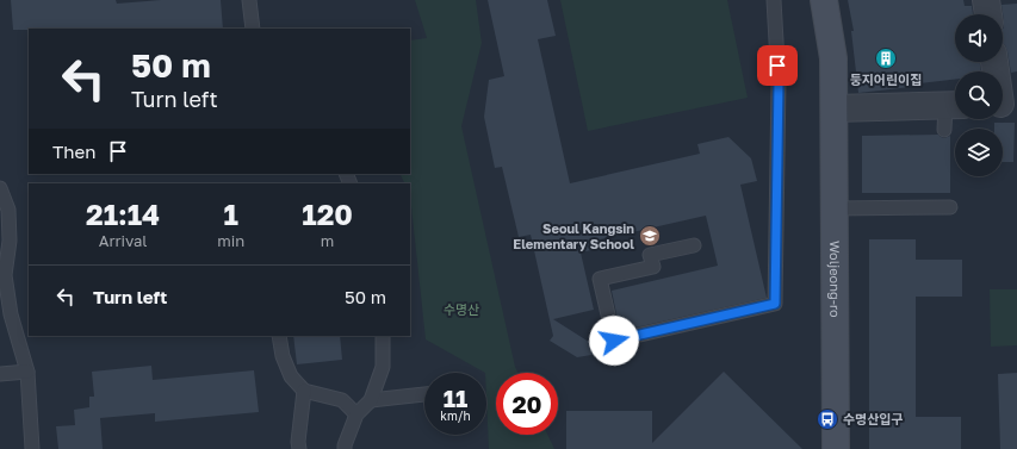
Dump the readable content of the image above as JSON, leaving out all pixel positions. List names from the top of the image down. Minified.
{"streets":{"street":["Woljeong-ro"]},"parks":["수명산"],"places":{"building":["둥지어린이집"],"school or university":["Seoul Kangsin Elementary School"],"bus stop":["수명산입구"]},"page":{"turn":["50 m","Turn left"],"then":"Then","eta":["21:14","Arrival","1","min","120","m"],"list":[{"name":"Turn left","value":"50 m"}],"speed":"11 km/h","limit":"20"}}
